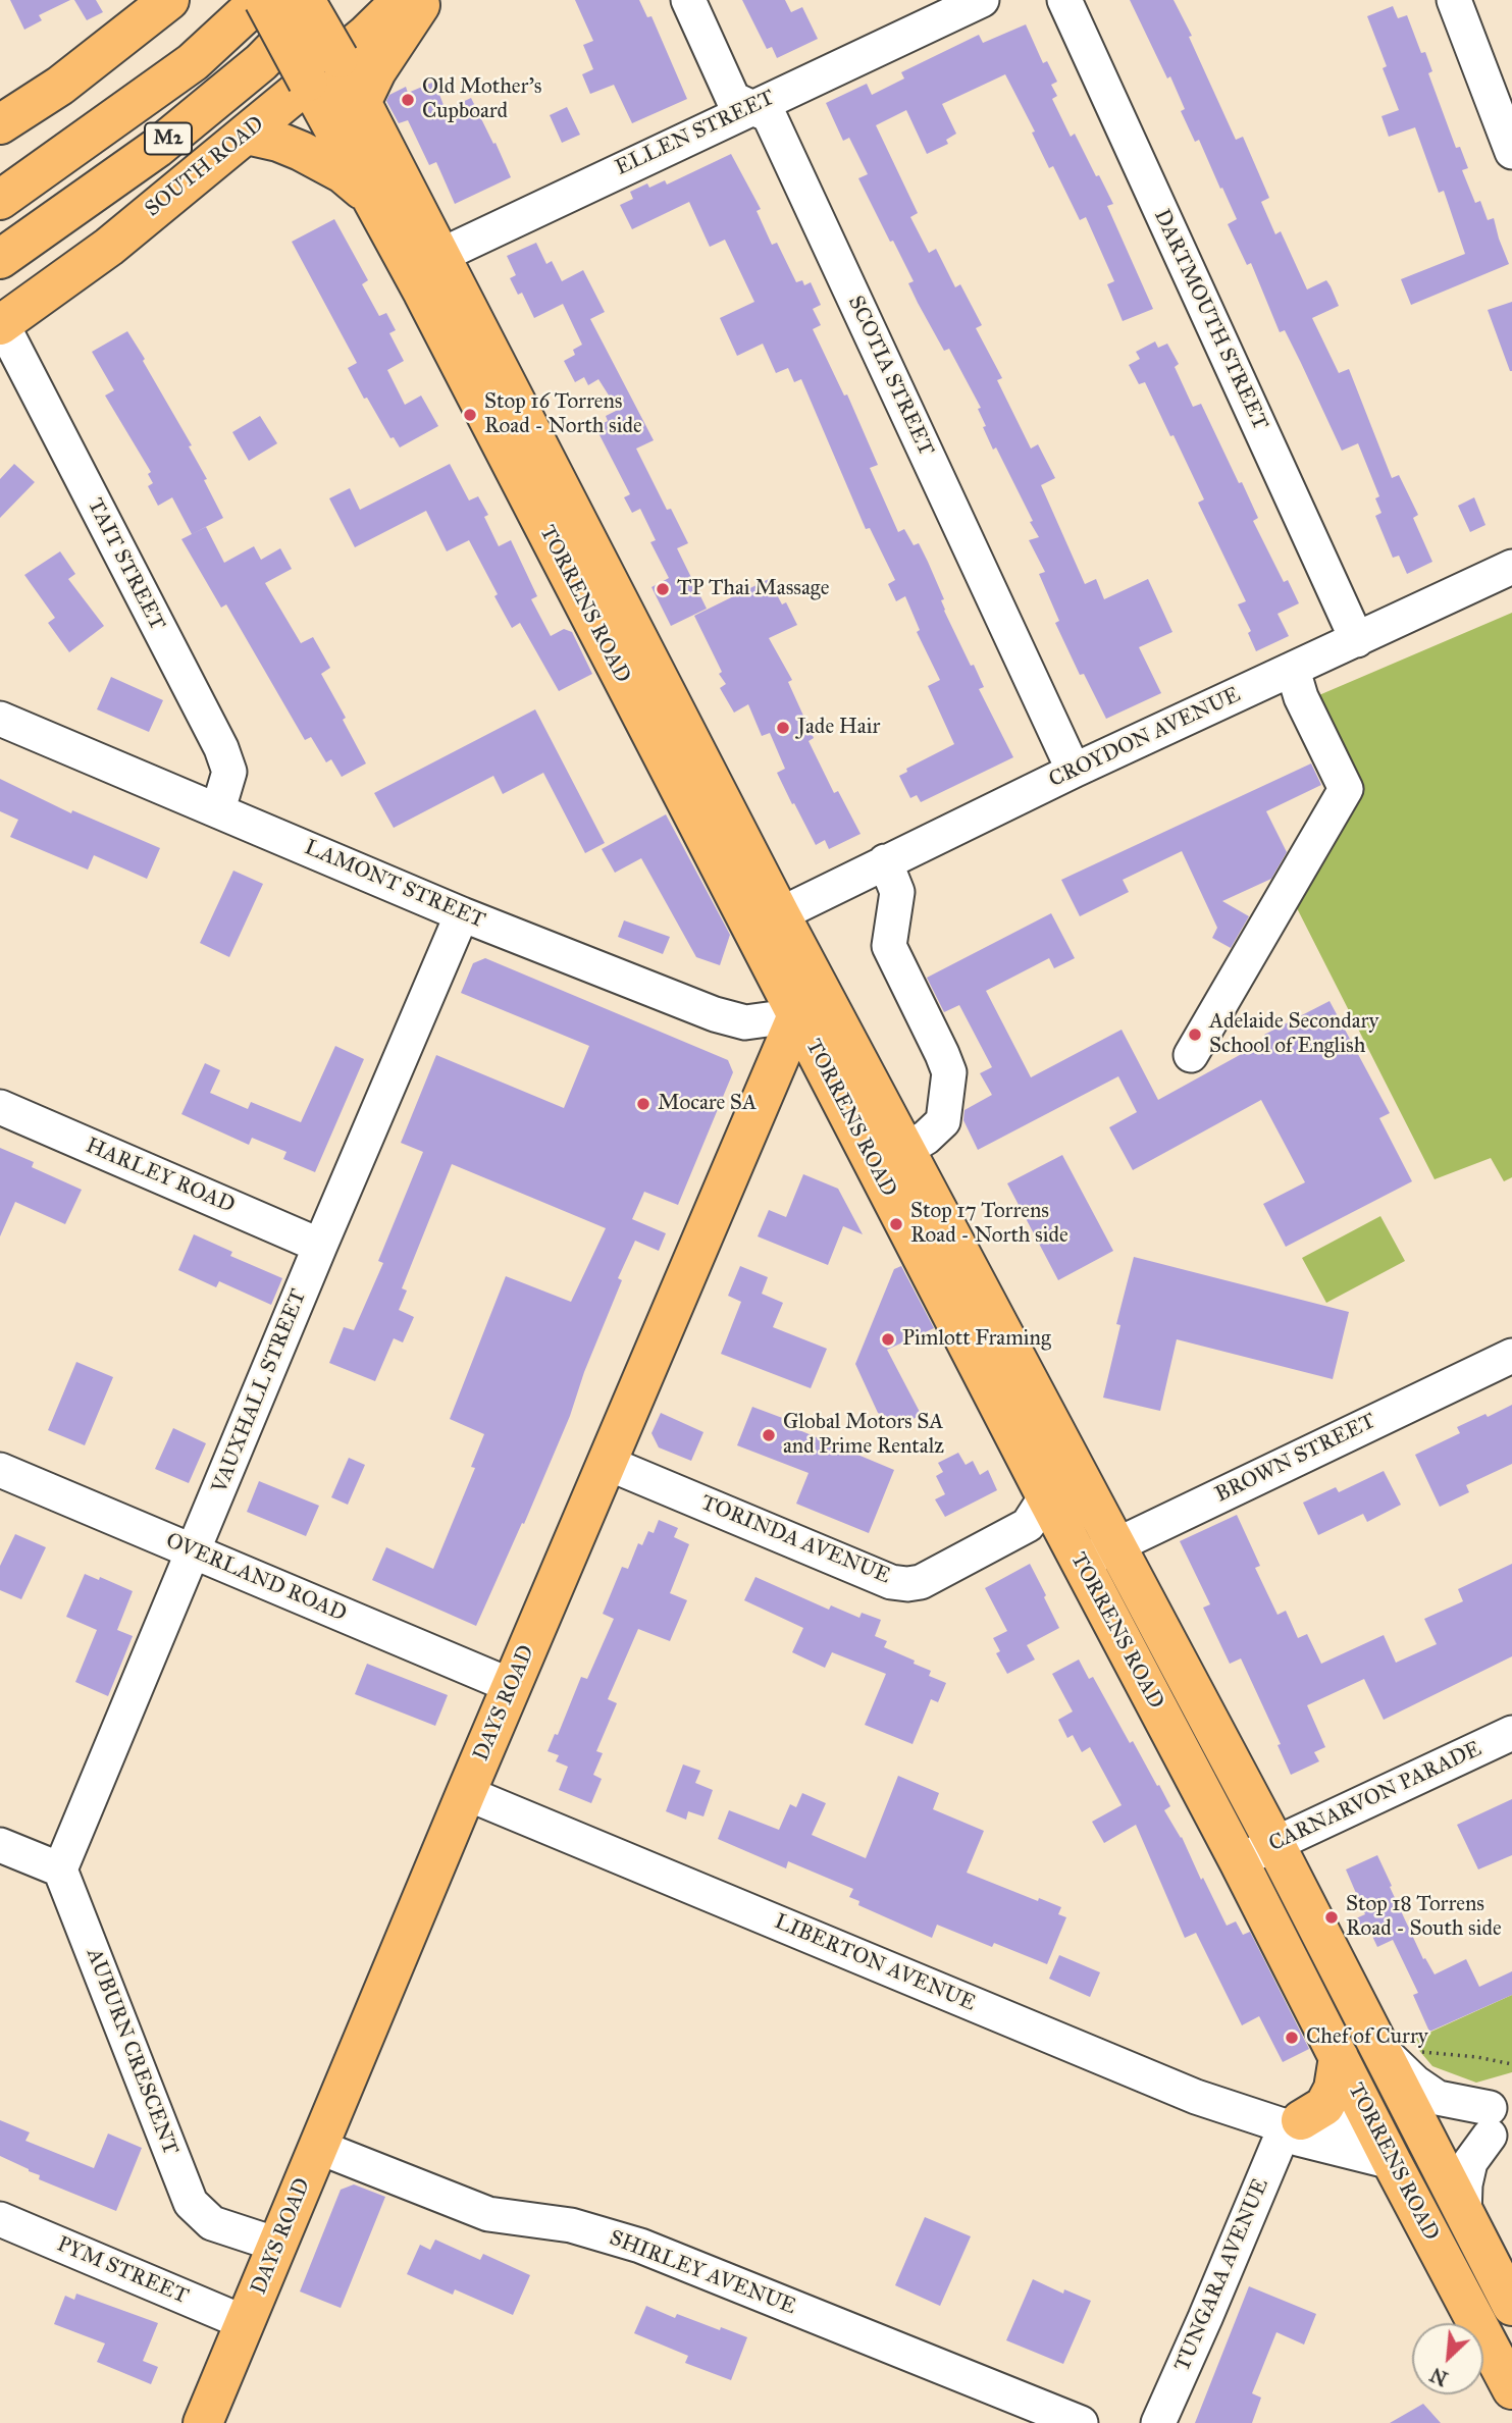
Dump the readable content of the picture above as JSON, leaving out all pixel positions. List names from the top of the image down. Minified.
{"streets":{"main road":["M2","SOUTH ROAD","TORRENS ROAD","DAYS ROAD"],"street":["ELLEN STREET","DARTMOUTH STREET","SCOTIA STREET","TAIT STREET","CROYDON AVENUE","LAMONT STREET","HARLEY ROAD","VAUXHALL STREET","BROWN STREET","TORINDA AVENUE","OVERLAND ROAD","CARNARVON PARADE","LIBERTON AVENUE","AUBURN CRESCENT","PYM STREET","SHIRLEY AVENUE","TUNGARA AVENUE"]},"crossings":[["ELLEN STREET","SCOTIA STREET"],["ELLEN STREET","TORRENS ROAD"],["M2","TORRENS ROAD"],["SOUTH ROAD","TAIT STREET"],["SOUTH ROAD","TORRENS ROAD"],["DARTMOUTH STREET","CROYDON AVENUE"],["SCOTIA STREET","CROYDON AVENUE"],["TAIT STREET","LAMONT STREET"],["TORRENS ROAD","CROYDON AVENUE"],["TORRENS ROAD","LAMONT STREET"],["TORRENS ROAD","BROWN STREET"],["TORRENS ROAD","TORINDA AVENUE"],["TORRENS ROAD","DAYS ROAD"],["TORRENS ROAD","CARNARVON PARADE"],["TORRENS ROAD","LIBERTON AVENUE"],["LAMONT STREET","VAUXHALL STREET"],["LAMONT STREET","DAYS ROAD"],["HARLEY ROAD","VAUXHALL STREET"],["VAUXHALL STREET","OVERLAND ROAD"],["VAUXHALL STREET","AUBURN CRESCENT"],["TORINDA AVENUE","DAYS ROAD"],["OVERLAND ROAD","DAYS ROAD"],["DAYS ROAD","LIBERTON AVENUE"],["DAYS ROAD","AUBURN CRESCENT"],["DAYS ROAD","PYM STREET"],["DAYS ROAD","SHIRLEY AVENUE"],["LIBERTON AVENUE","TUNGARA AVENUE"]],"places":["Old Mother's Cupboard","Stop 16 Torrens Road - North side","TP Thai Massage","Jade Hair","Adelaide Secondary School of English","Mocare SA","Stop 17 Torrens Road - North side","Pimlott Framing","Global Motors SA and Prime Rentalz","Stop 18 Torrens Road - South side","Chef of Curry"],"north":"bottom left"}
